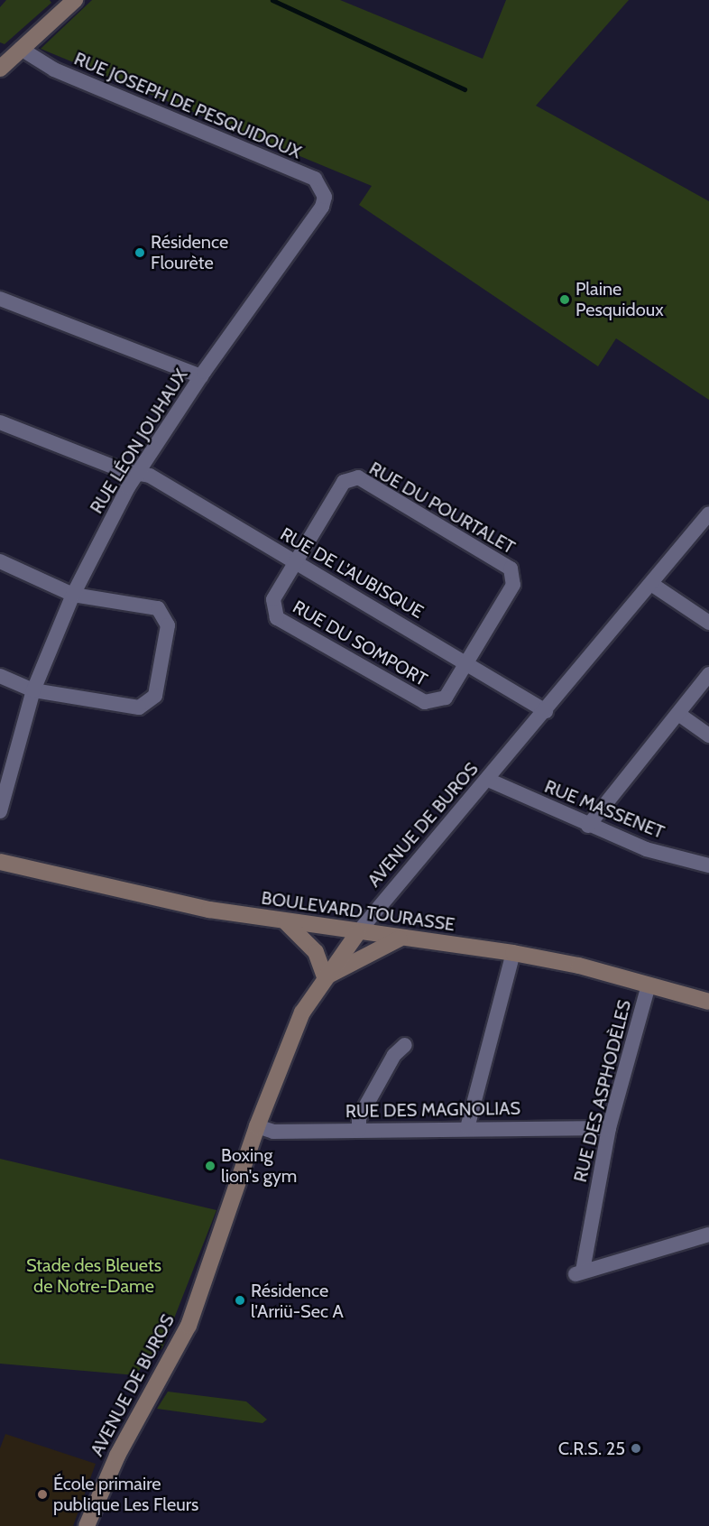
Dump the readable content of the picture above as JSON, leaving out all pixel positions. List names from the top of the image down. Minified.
{"streets":{"main road":["AVENUE DE BUROS","BOULEVARD TOURASSE"],"street":["RUE JOSEPH DE PESQUIDOUX","RUE LÉON JOUHAUX","RUE DU POURTALET","RUE DE L'AUBISQUE","RUE DU SOMPORT","RUE MASSENET","RUE DES ASPHODÈLES","RUE DES MAGNOLIAS"]},"crossings":[["RUE JOSEPH DE PESQUIDOUX","RUE LÉON JOUHAUX"],["RUE LÉON JOUHAUX","RUE DE L'AUBISQUE"],["RUE DU POURTALET","RUE DE L'AUBISQUE"],["RUE DU POURTALET","RUE DU SOMPORT"],["RUE DE L'AUBISQUE","RUE DU SOMPORT"],["RUE DE L'AUBISQUE","AVENUE DE BUROS"],["RUE MASSENET","AVENUE DE BUROS"],["AVENUE DE BUROS","BOULEVARD TOURASSE"],["AVENUE DE BUROS","RUE DES MAGNOLIAS"],["BOULEVARD TOURASSE","RUE DES ASPHODÈLES"],["RUE DES ASPHODÈLES","RUE DES MAGNOLIAS"]],"parks":["Stade des Bleuets de Notre-Dame"],"places":["Résidence Flourète","Plaine Pesquidoux","Boxing lion's gym","Résidence l'Arriü-Sec A","C.R.S. 25","École primaire publique Les Fleurs"]}
